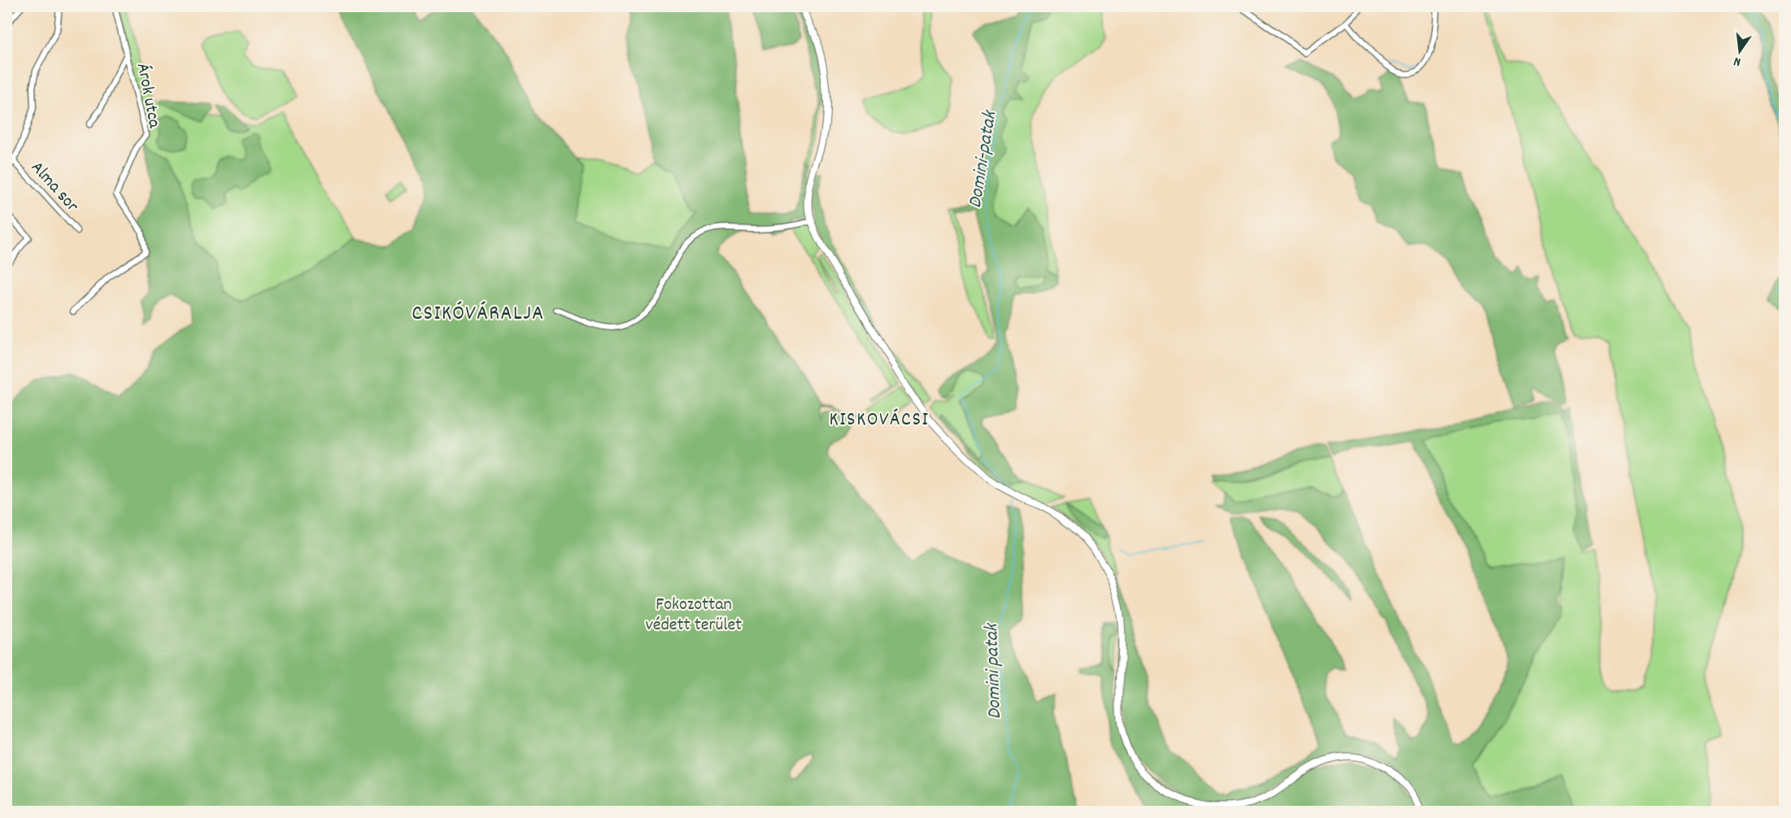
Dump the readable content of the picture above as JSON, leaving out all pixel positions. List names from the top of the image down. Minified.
{"streets":{"street":["Árok utca","Alma sor"]},"districts":["CSIKÓVÁRALJA","KISKOVÁCSI"],"water":["Domini-patak","Domini patak"],"parks":["Fokozottan védett terület"],"north":"bottom"}
